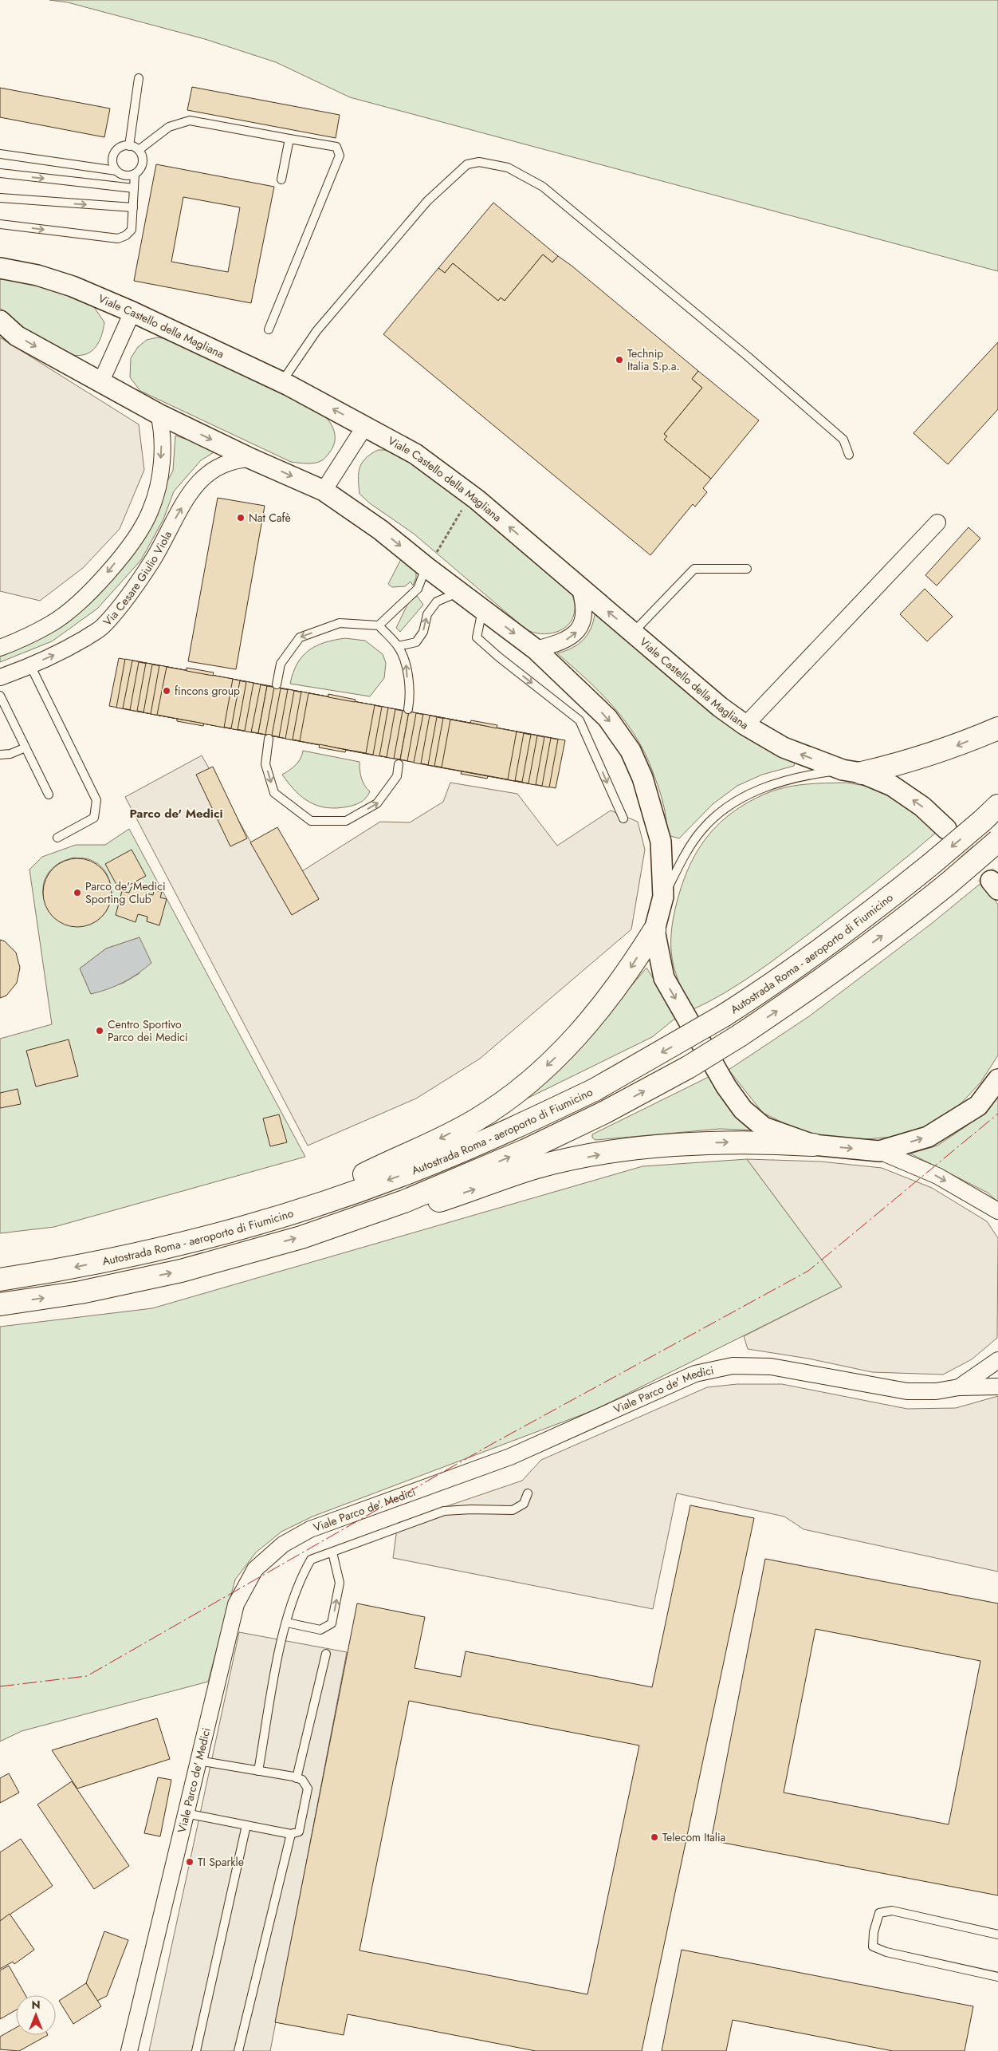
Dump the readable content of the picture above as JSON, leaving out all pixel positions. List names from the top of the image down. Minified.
{"streets":{"highway":["Autostrada Roma - aeroporto di Fiumicino"],"street":["Viale Castello della Magliana","Via Cesare Giulio Viola","Viale Parco de' Medici"]},"districts":["Parco de' Medici"],"places":["Technip Italia S.p.a.","Nat Cafè","fincons group","Parco de' Medici Sporting Club","Centro Sportivo Parco dei Medici","Telecom Italia","TI Sparkle"],"north":"top"}
